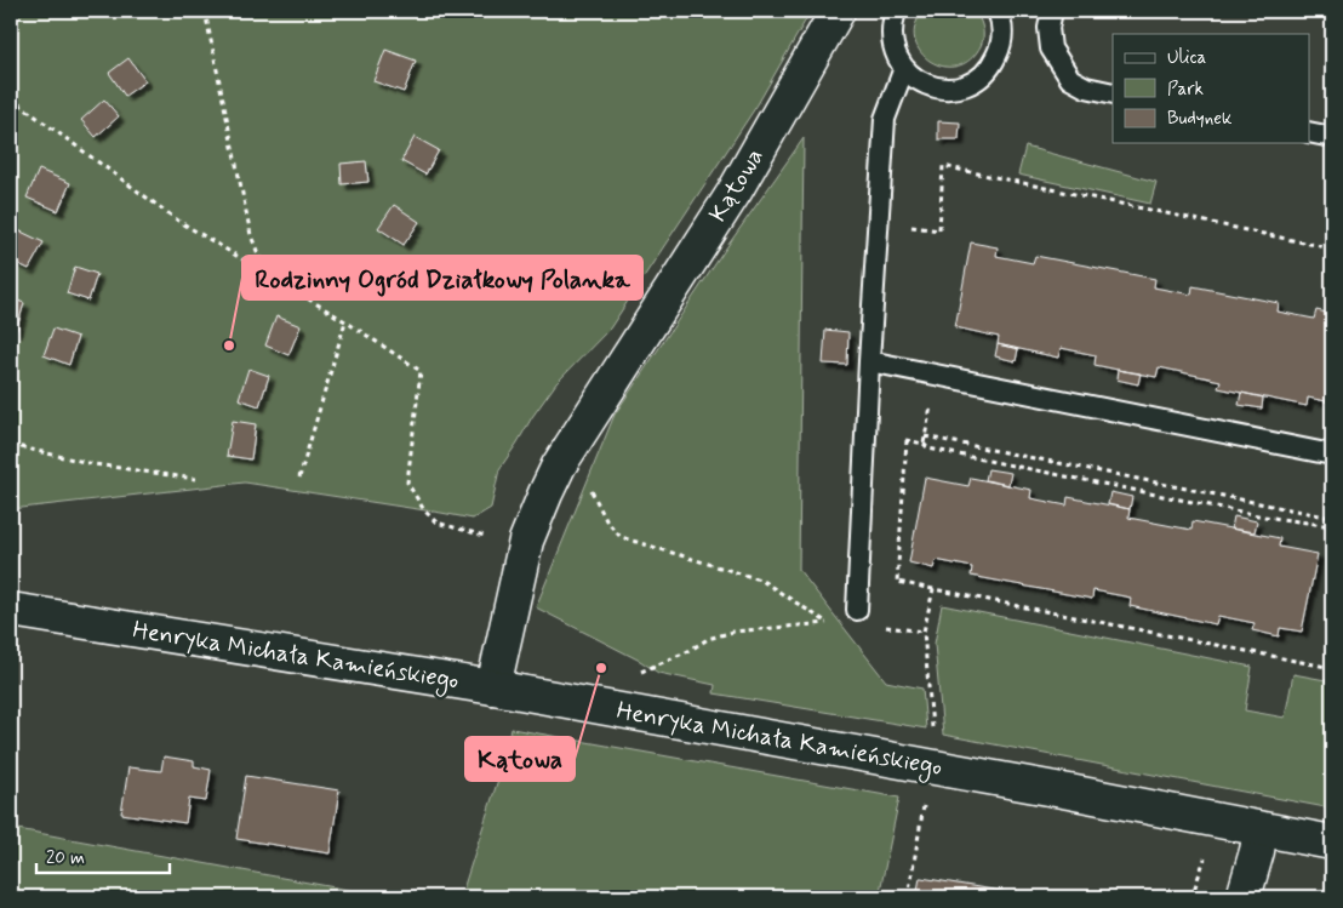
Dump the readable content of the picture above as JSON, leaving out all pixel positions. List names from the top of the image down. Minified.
{"streets":{"street":["Kątowa","Henryka Michała Kamieńskiego"]},"crossings":[["Kątowa","Henryka Michała Kamieńskiego"]],"places":["Rodzinny Ogród Działkowy Polanka","Kątowa"],"legend":["Ulica","Park","Budynek"],"scale_bar":"20 m"}
